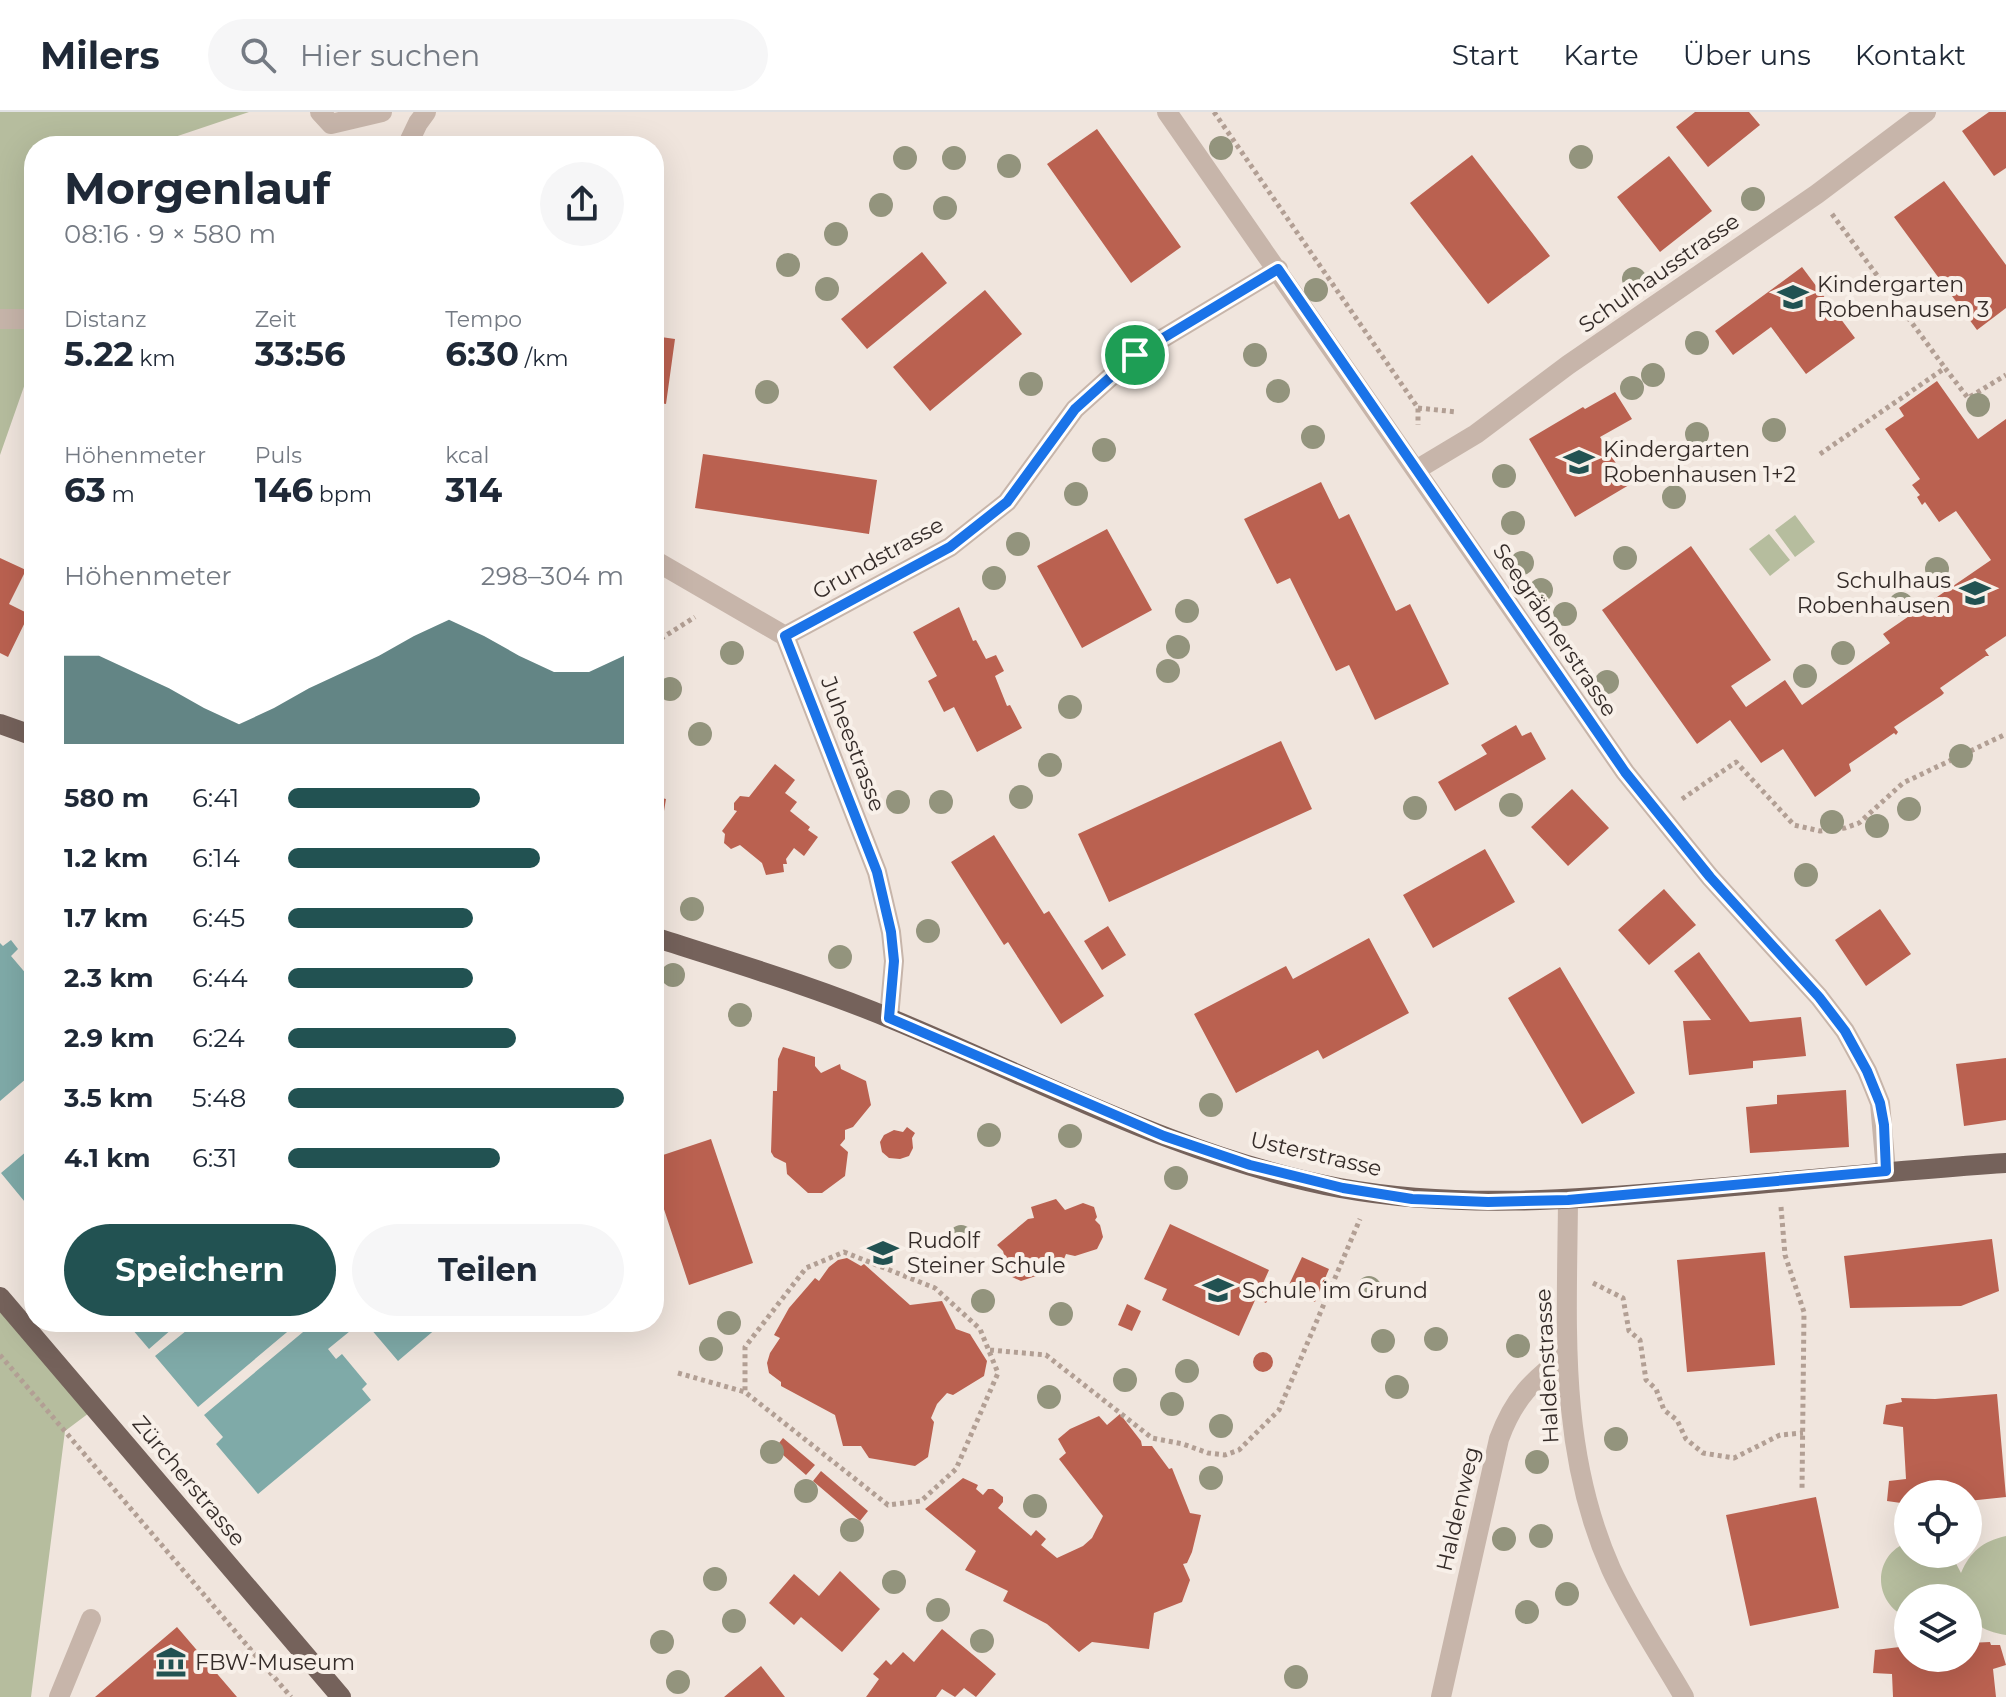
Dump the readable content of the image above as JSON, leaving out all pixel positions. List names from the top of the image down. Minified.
{"streets":{"main road":["Usterstrasse","Zürcherstrasse"],"street":["Schulhausstrasse","Grundstrasse","Seegräbnerstrasse","Juheestrasse","Haldenstrasse","Haldenweg"]},"crossings":[["Schulhausstrasse","Seegräbnerstrasse"],["Grundstrasse","Seegräbnerstrasse"],["Grundstrasse","Juheestrasse"],["Seegräbnerstrasse","Usterstrasse"],["Juheestrasse","Usterstrasse"],["Usterstrasse","Haldenstrasse"],["Haldenstrasse","Haldenweg"]],"places":{"school or university":["Kindergarten Robenhausen 3","Kindergarten Robenhausen 1+2","Schulhaus Robenhausen","Rudolf Steiner Schule","Schule im Grund"],"museum":["FBW-Museum"]},"page":{"header":"Milers","search":"Hier suchen","nav":["Start","Karte","Über uns","Kontakt"],"heading":["Morgenlauf","08:16 · 9 × 580 m"],"stats":[["Distanz","5.22 km"],["Zeit","33:56"],["Tempo","6:30 /km"],["Höhenmeter","63 m"],["Puls","146 bpm"],["kcal","314"]],"chart":["Höhenmeter","298–304 m"],"list":[{"name":"580 m","note":"6:41"},{"name":"1.2 km","note":"6:14"},{"name":"1.7 km","note":"6:45"},{"name":"2.3 km","note":"6:44"},{"name":"2.9 km","note":"6:24"},{"name":"3.5 km","note":"5:48"},{"name":"4.1 km","note":"6:31"}],"buttons":["Speichern","Teilen"]}}
